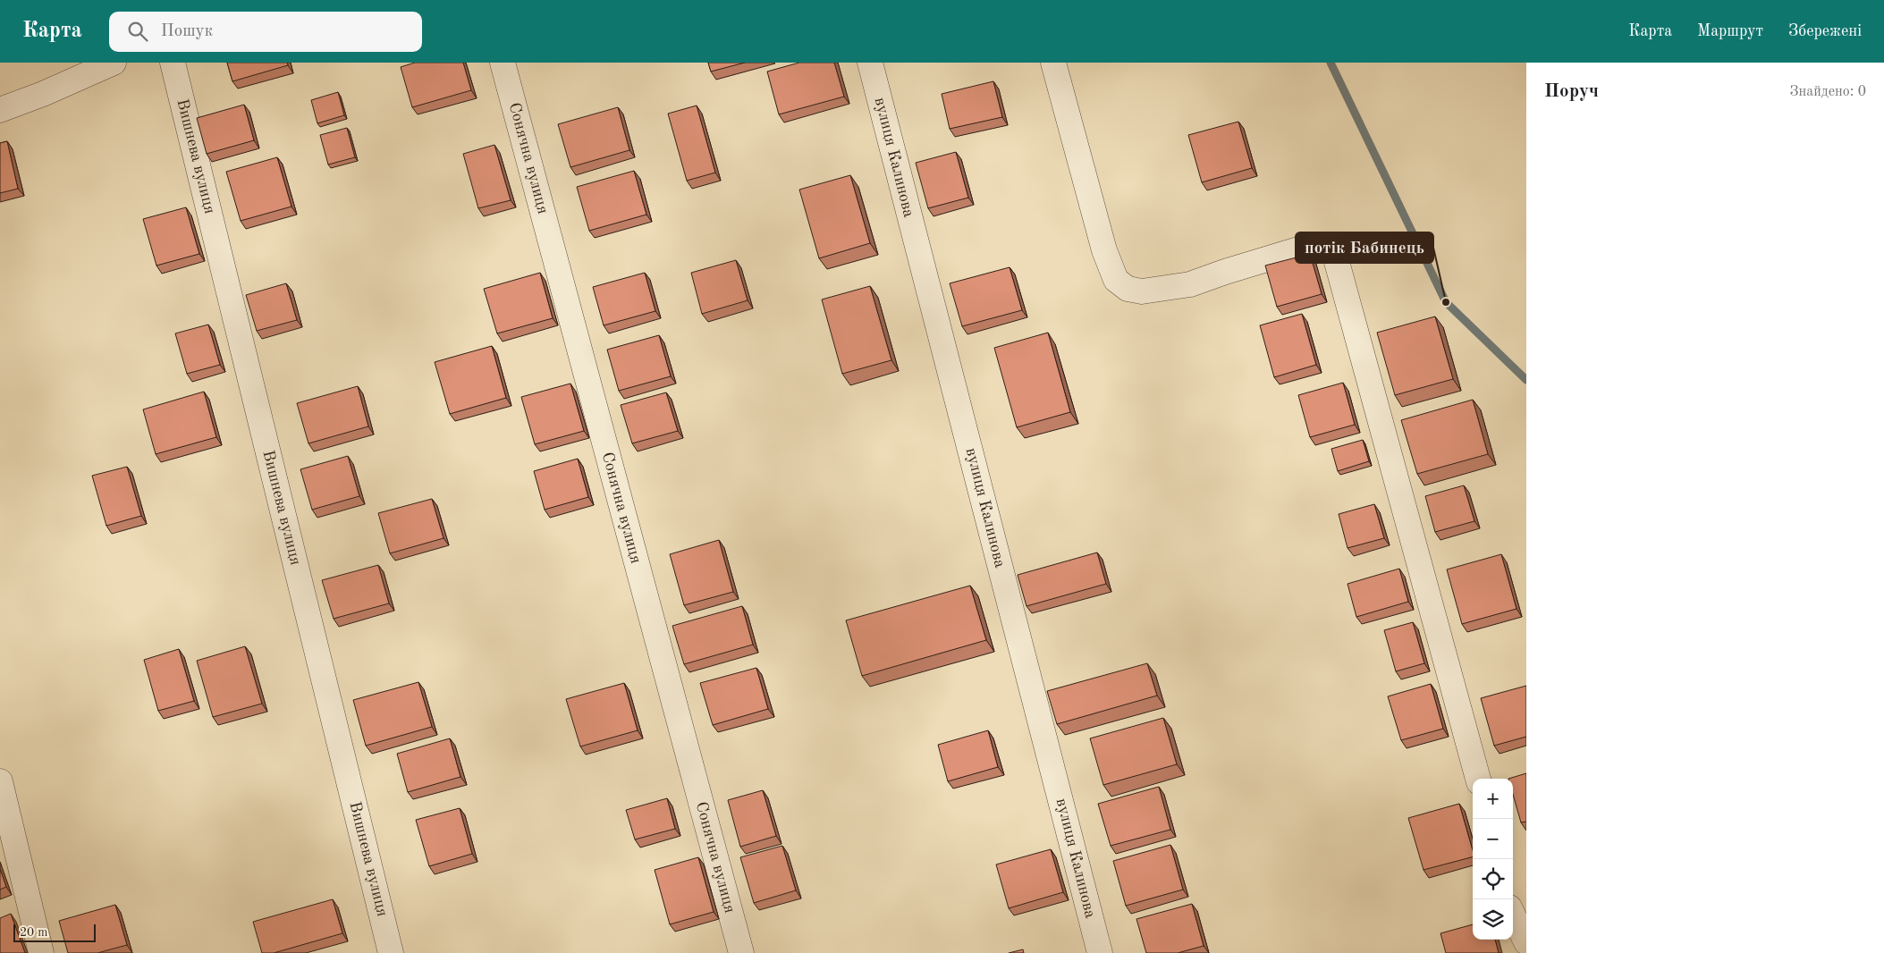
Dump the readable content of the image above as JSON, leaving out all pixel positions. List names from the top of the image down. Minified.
{"streets":{"street":["Вишнева вулиця","вулиця Калинова","Сонячна вулиця"]},"places":["потік Бабинець"],"scale_bar":"20 m","page":{"header":"Карта","search":"Пошук","nav":["Карта","Маршрут","Збережені"],"heading":["Поруч","Знайдено: 0"],"map_buttons":["+","−"],"scale":"20 m"}}
